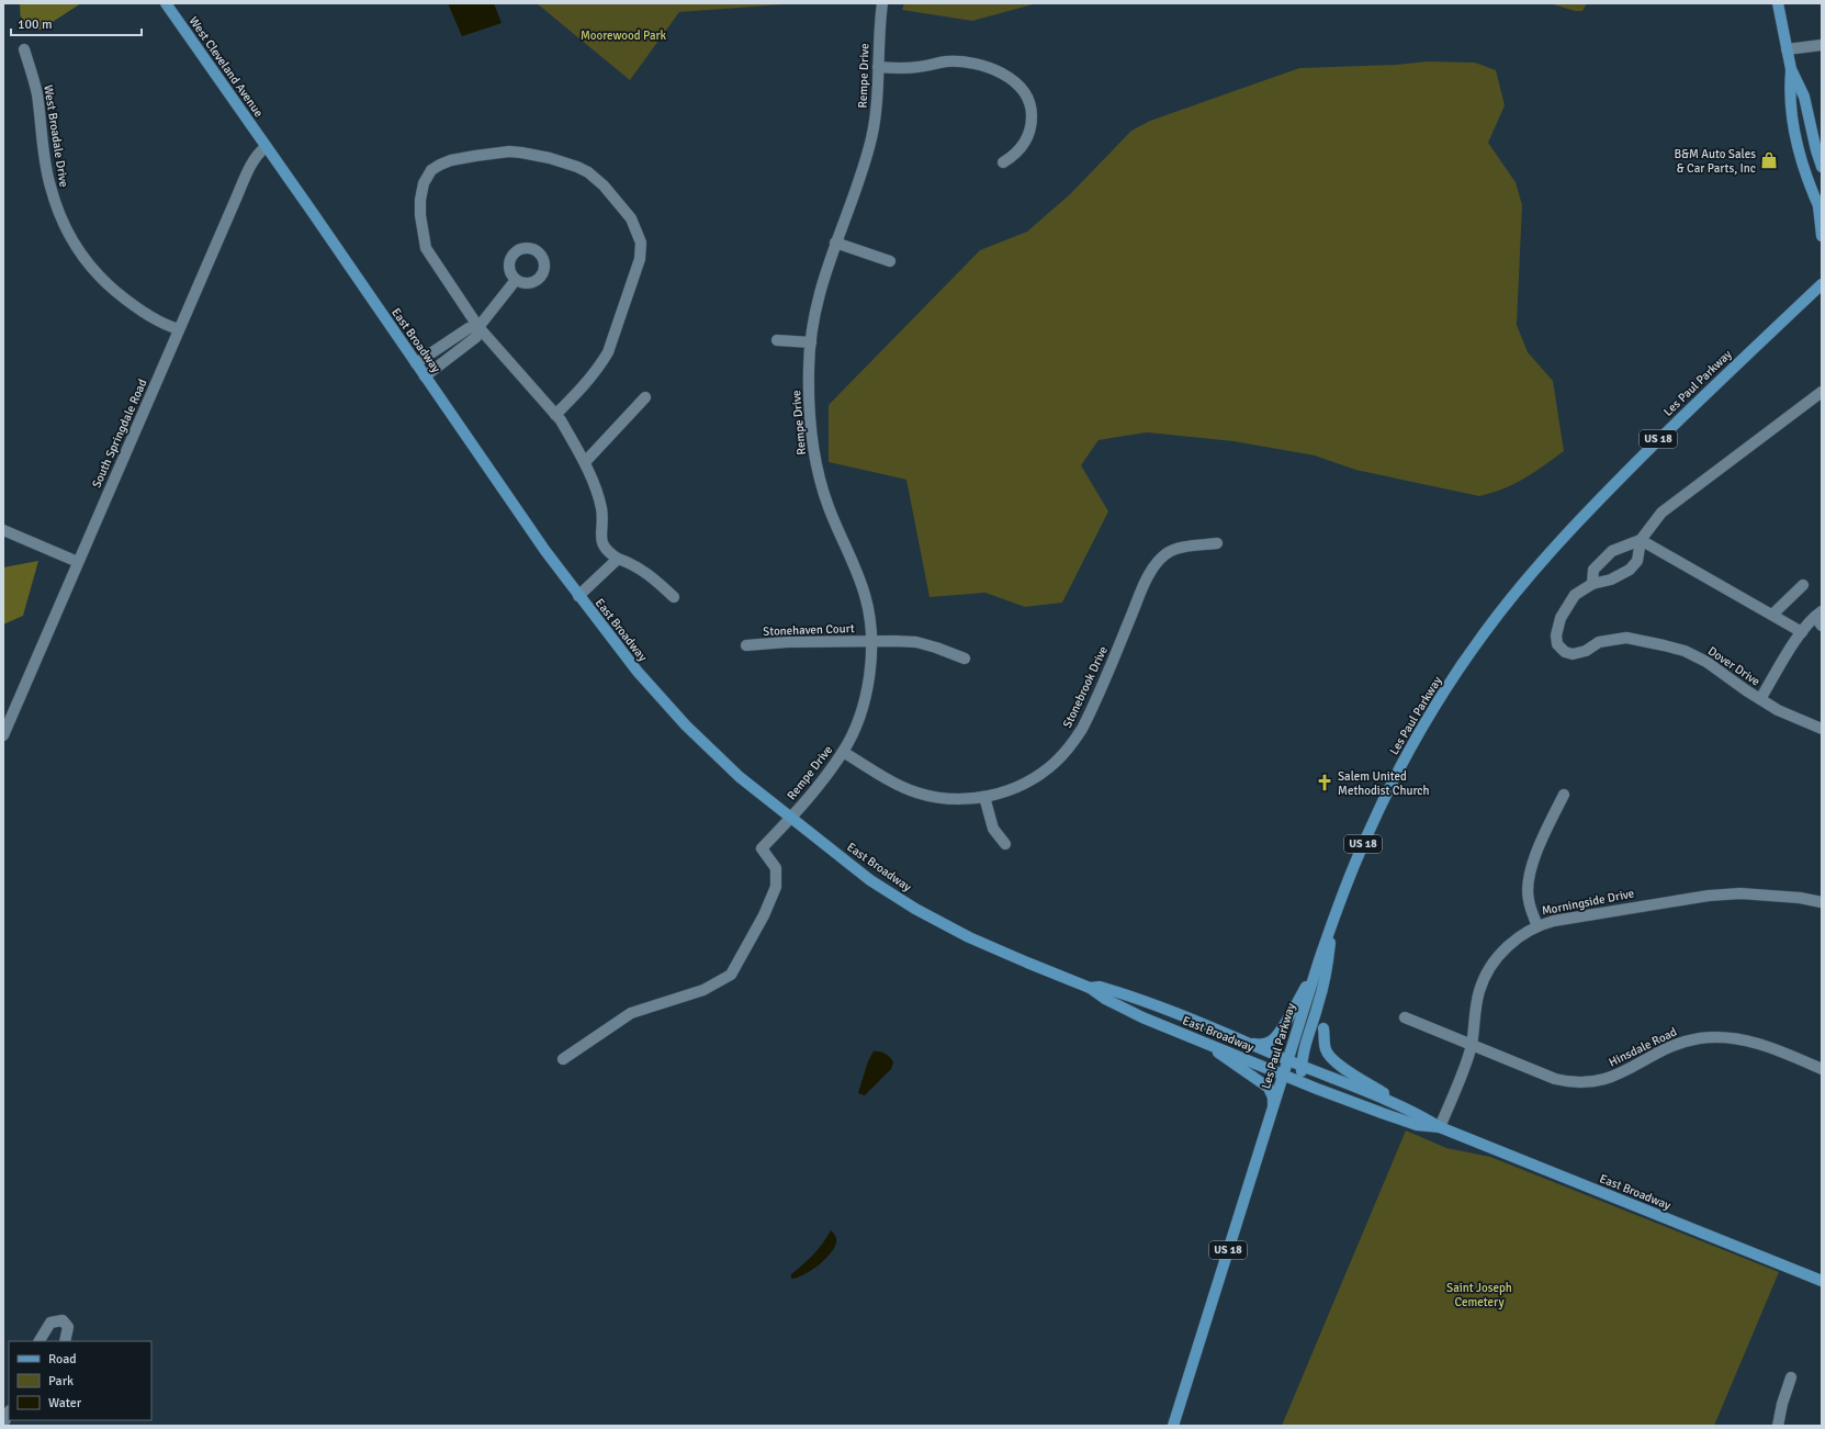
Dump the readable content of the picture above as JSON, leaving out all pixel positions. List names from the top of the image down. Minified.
{"streets":{"main road":["West Cleveland Avenue","East Broadway","Les Paul Parkway","US 18"],"street":["Rempe Drive","West Broadale Drive","South Springdale Road","Stonehaven Court","Dover Drive","Stonebrook Drive","Morningside Drive","Hinsdale Road"]},"crossings":[["West Cleveland Avenue","East Broadway"],["West Cleveland Avenue","South Springdale Road"],["Rempe Drive","East Broadway"],["Rempe Drive","Stonehaven Court"],["Rempe Drive","Stonebrook Drive"],["West Broadale Drive","South Springdale Road"],["East Broadway","Les Paul Parkway"],["East Broadway","South Springdale Road"],["East Broadway","Morningside Drive"],["Morningside Drive","Hinsdale Road"]],"parks":["Moorewood Park","Saint Joseph Cemetery"],"places":{"shop":["B&M Auto Sales & Car Parts, Inc"],"church":["Salem United Methodist Church"]},"legend":["Road","Park","Water"],"scale_bar":"100 m"}
